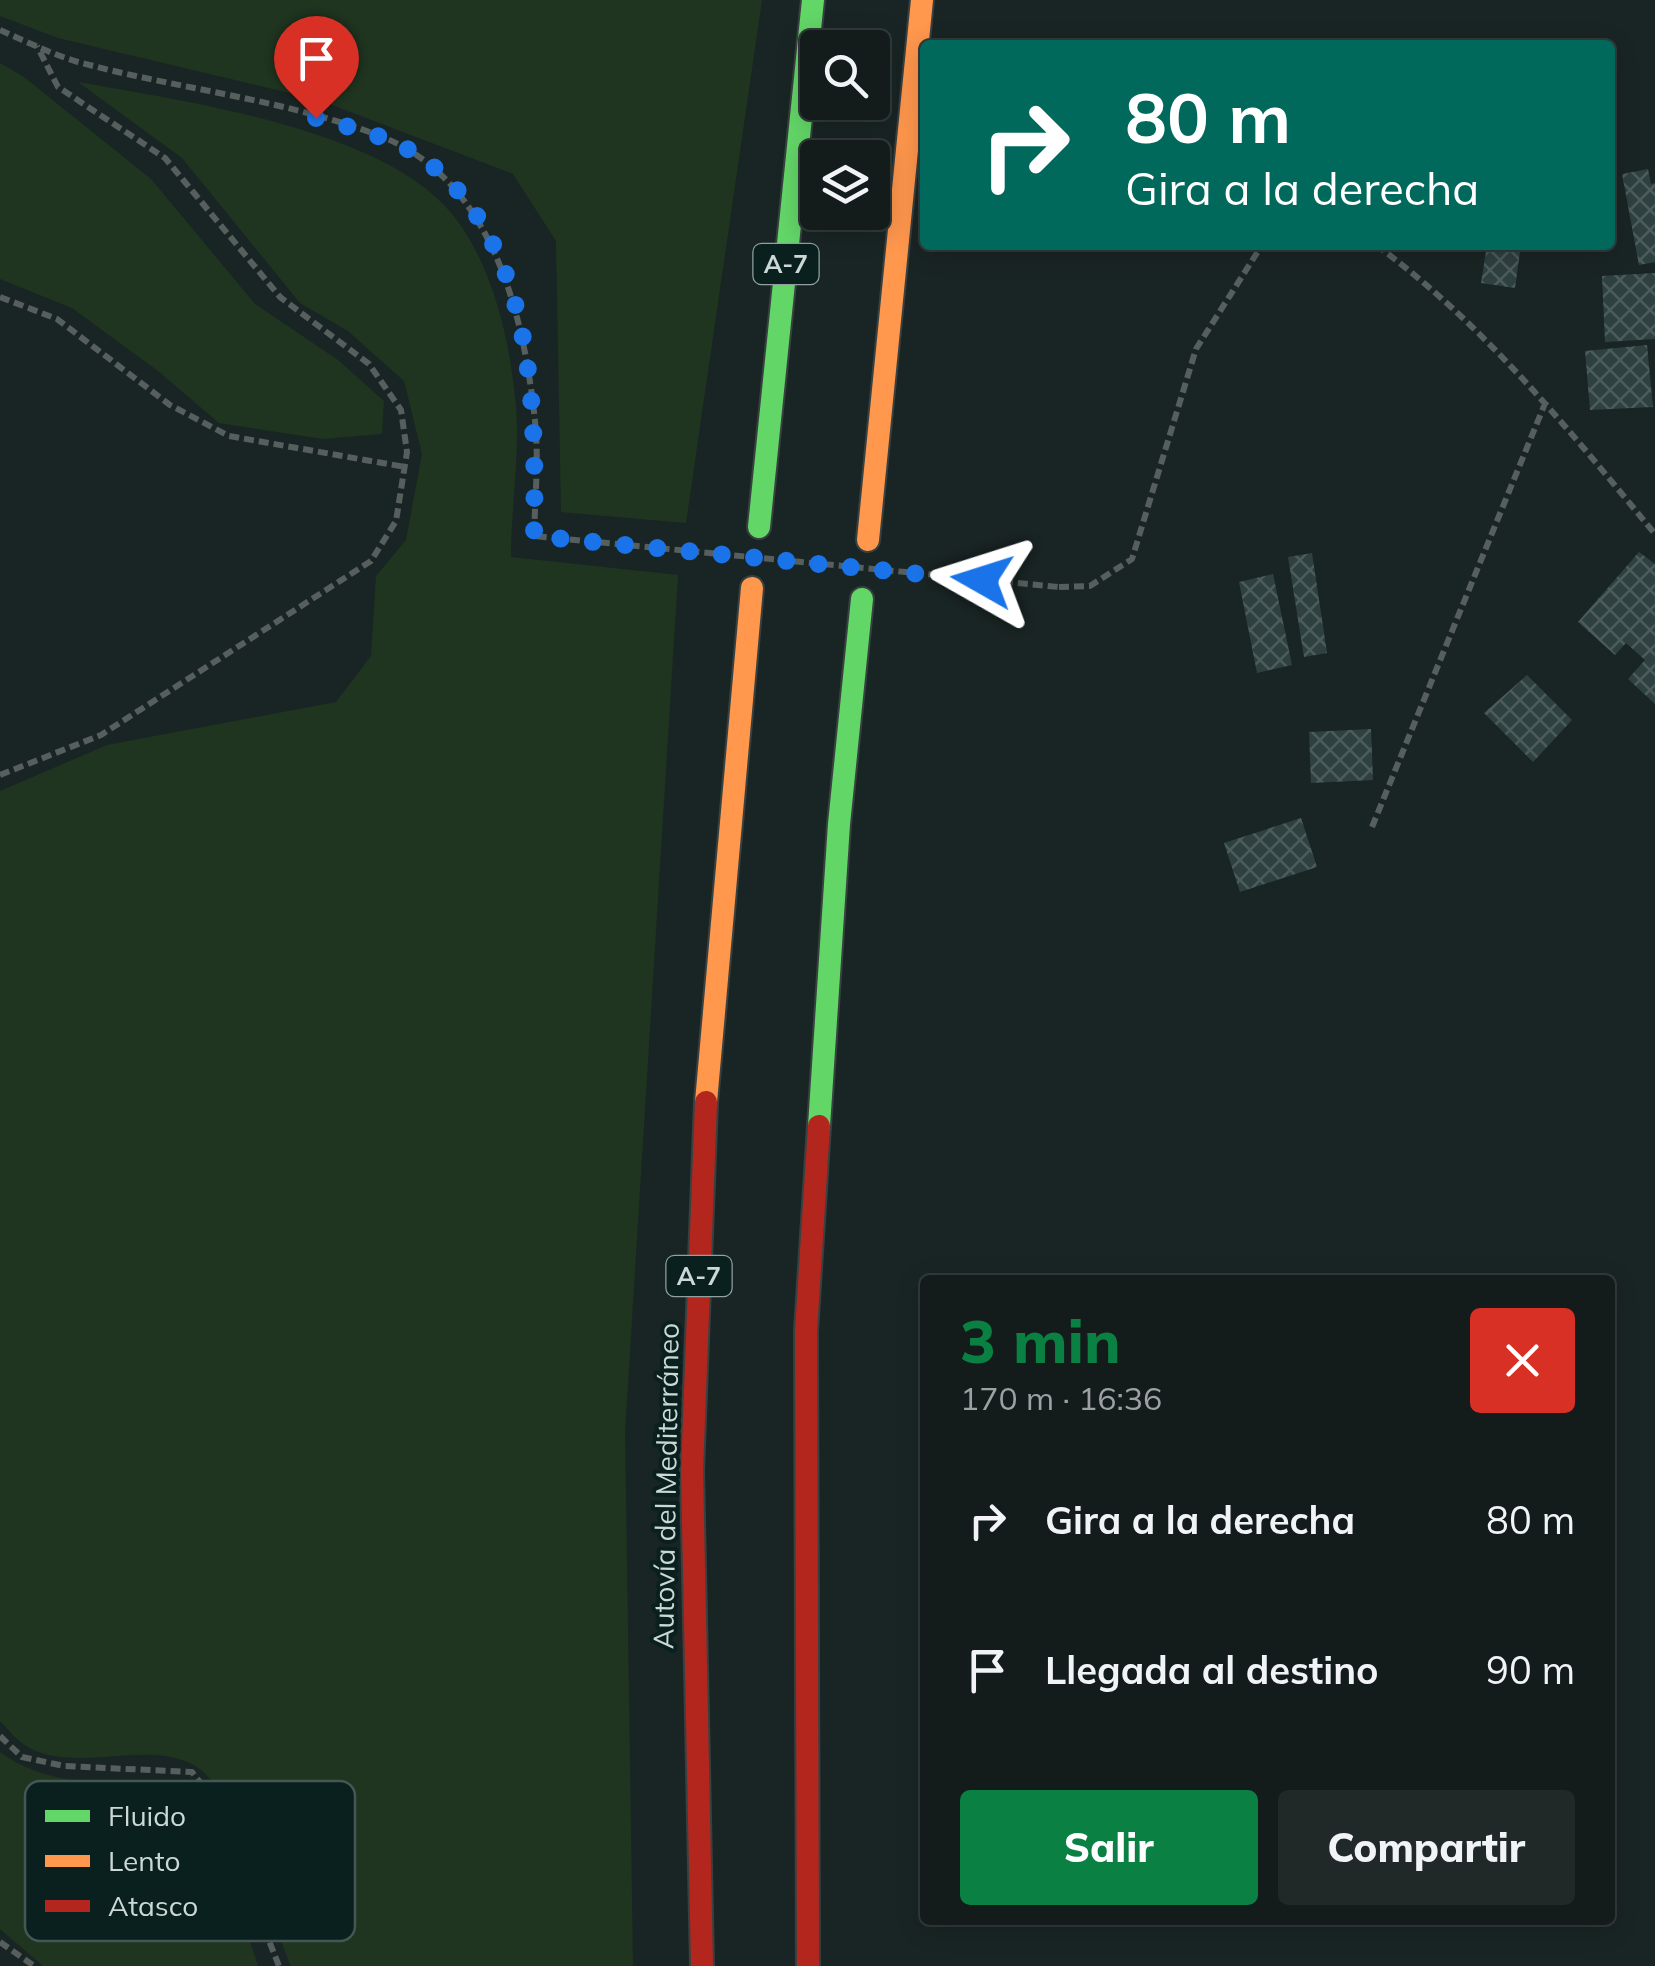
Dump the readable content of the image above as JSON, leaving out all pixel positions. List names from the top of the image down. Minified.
{"streets":{"highway":["A-7","Autovía del Mediterráneo"]},"legend":["Fluido","Lento","Atasco"],"page":{"turn":["80 m","Gira a la derecha"],"heading":["3 min","170 m · 16:36"],"list":[{"name":"Gira a la derecha","value":"80 m"},{"name":"Llegada al destino","value":"90 m"}],"buttons":["Salir","Compartir"]}}
